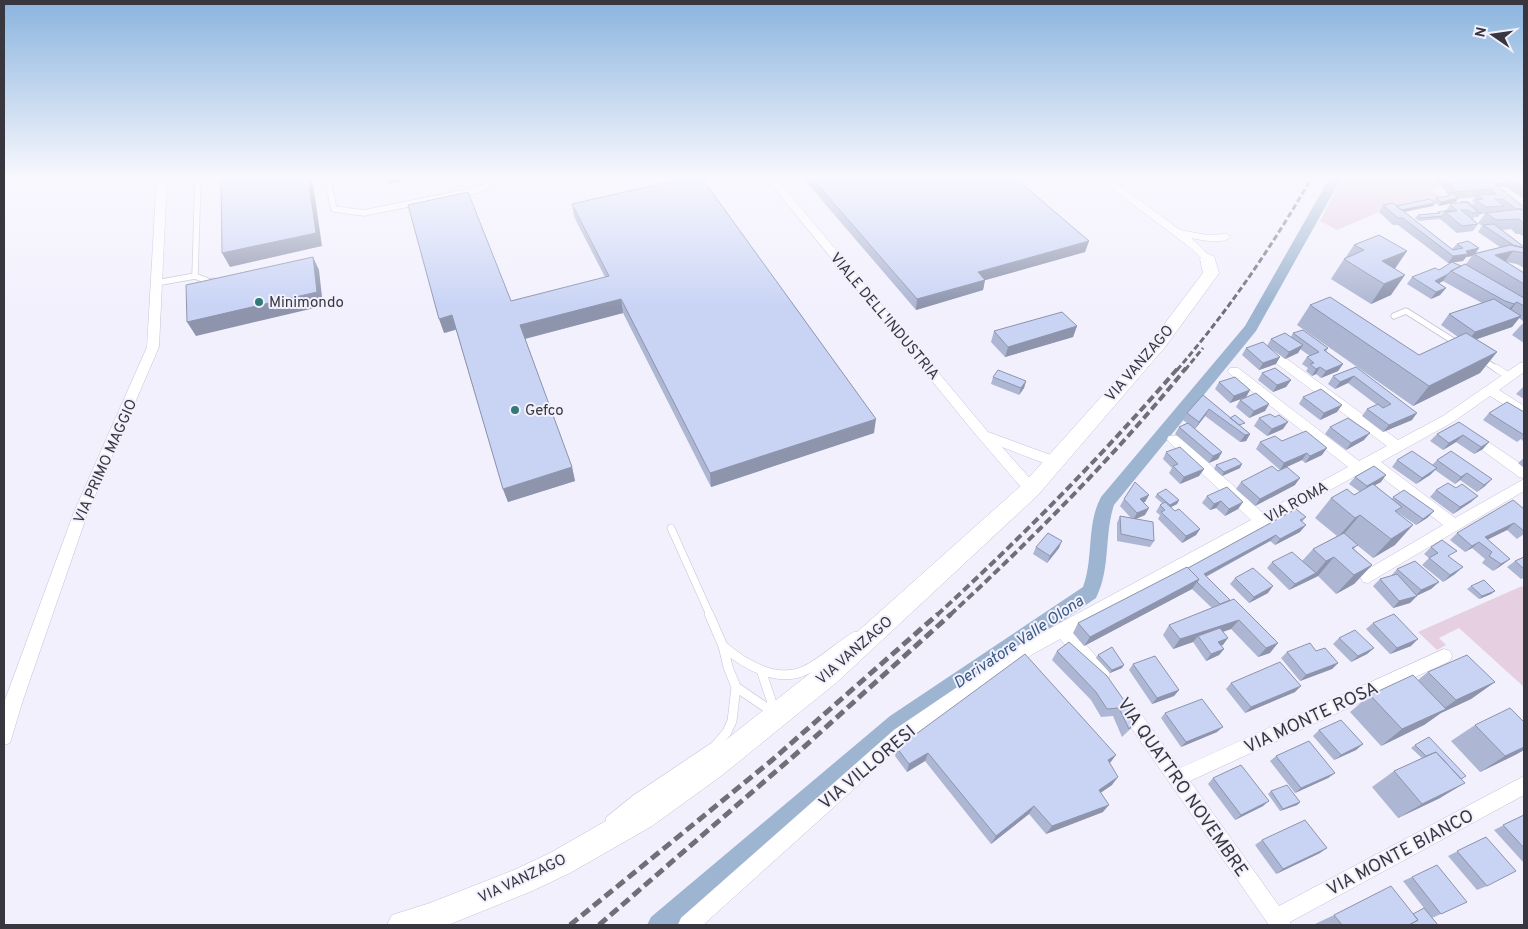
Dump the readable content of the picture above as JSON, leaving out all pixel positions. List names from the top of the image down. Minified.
{"streets":{"street":["VIALE DELL'INDUSTRIA","VIA VANZAGO","VIA PRIMO MAGGIO","VIA ROMA","VIA MONTE ROSA","VIA VILLORESI","VIA QUATTRO NOVEMBRE","VIA MONTE BIANCO"]},"crossings":[["VIALE DELL'INDUSTRIA","VIA VANZAGO"],["VIA ROMA","VIA VILLORESI"],["VIA ROMA","VIA QUATTRO NOVEMBRE"],["VIA MONTE ROSA","VIA QUATTRO NOVEMBRE"],["VIA VILLORESI","VIA QUATTRO NOVEMBRE"],["VIA QUATTRO NOVEMBRE","VIA MONTE BIANCO"]],"water":["Derivatore Valle Olona"],"places":["Minimondo","Gefco"],"north":"left"}
